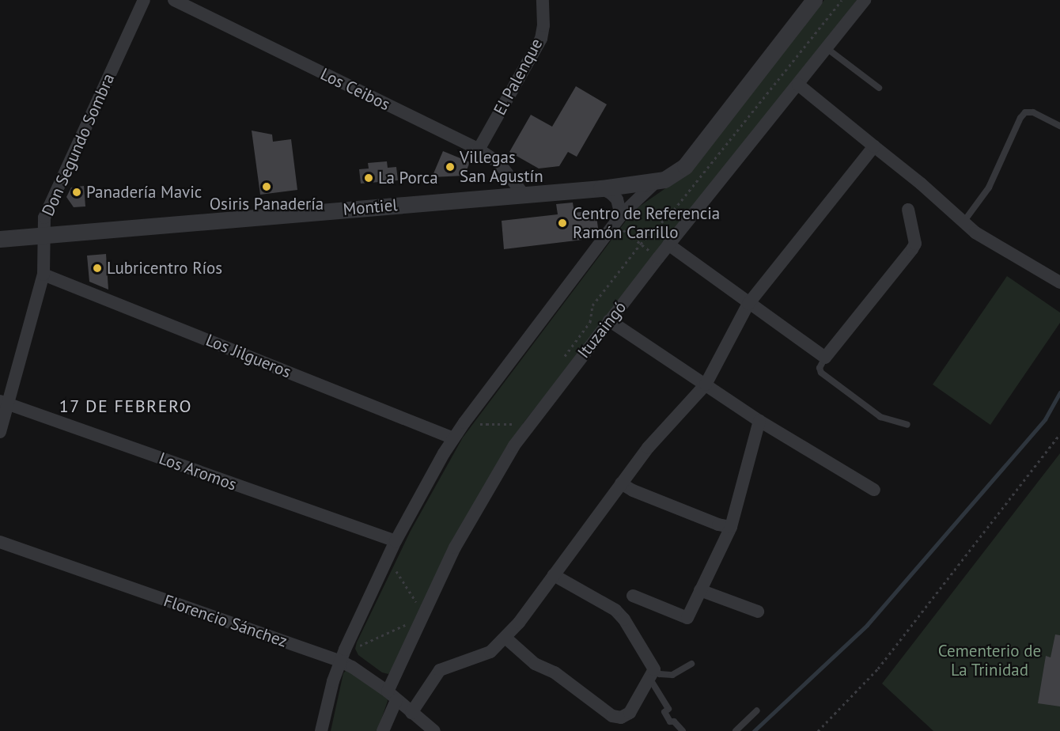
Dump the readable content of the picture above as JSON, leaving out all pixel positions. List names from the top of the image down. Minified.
{"streets":{"street":["El Palenque","Los Ceibos","Don Segundo Sombra","Montiel","Ituzaingó","Los Jilgueros","Los Aromos","Florencio Sánchez"]},"crossings":[["El Palenque","Los Ceibos"],["Los Ceibos","Montiel"],["Don Segundo Sombra","Montiel"],["Don Segundo Sombra","Los Jilgueros"],["Don Segundo Sombra","Los Aromos"],["Ituzaingó","Florencio Sánchez"]],"districts":["17 DE FEBRERO"],"parks":["Cementerio de La Trinidad"],"places":["Villegas San Agustín","La Porca","Osiris Panadería","Panadería Mavic","Centro de Referencia Ramón Carrillo","Lubricentro Ríos"]}
